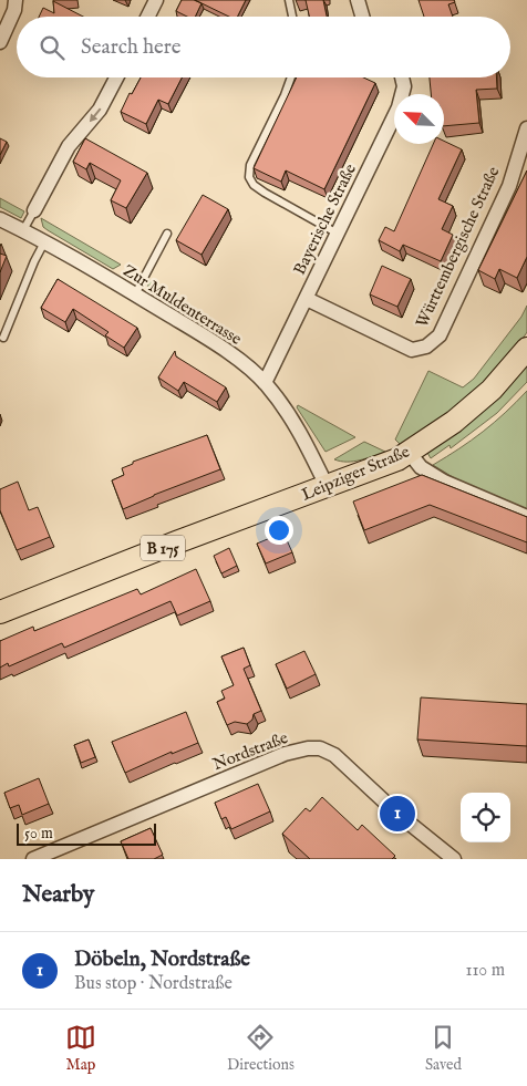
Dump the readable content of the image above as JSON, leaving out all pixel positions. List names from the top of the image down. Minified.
{"streets":{"main road":["Leipziger Straße","B 175"],"street":["Bayerische Straße","Württembergische Straße","Zur Muldenterrasse","Nordstraße"]},"crossings":[["Bayerische Straße","Württembergische Straße"],["Bayerische Straße","Zur Muldenterrasse"],["Zur Muldenterrasse","Leipziger Straße"]],"scale_bar":"50 m","north":"top left","page":{"search":"Search here","pins":"1","scale":"50 m","heading":"Nearby","list":[{"mark":"1","name":"Döbeln, Nordstraße","note":"Bus stop · Nordstraße","value":"110 m"}],"nav":["Map","Directions","Saved"]}}
